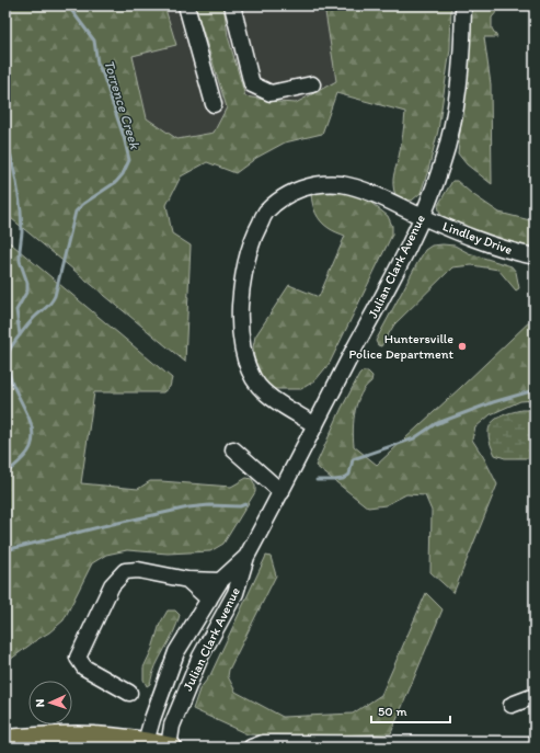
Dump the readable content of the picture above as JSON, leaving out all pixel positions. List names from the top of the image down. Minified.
{"streets":{"street":["Lindley Drive","Julian Clark Avenue"]},"crossings":[["Lindley Drive","Julian Clark Avenue"]],"water":["Torrence Creek"],"places":["Huntersville Police Department"],"scale_bar":"50 m","north":"left"}
